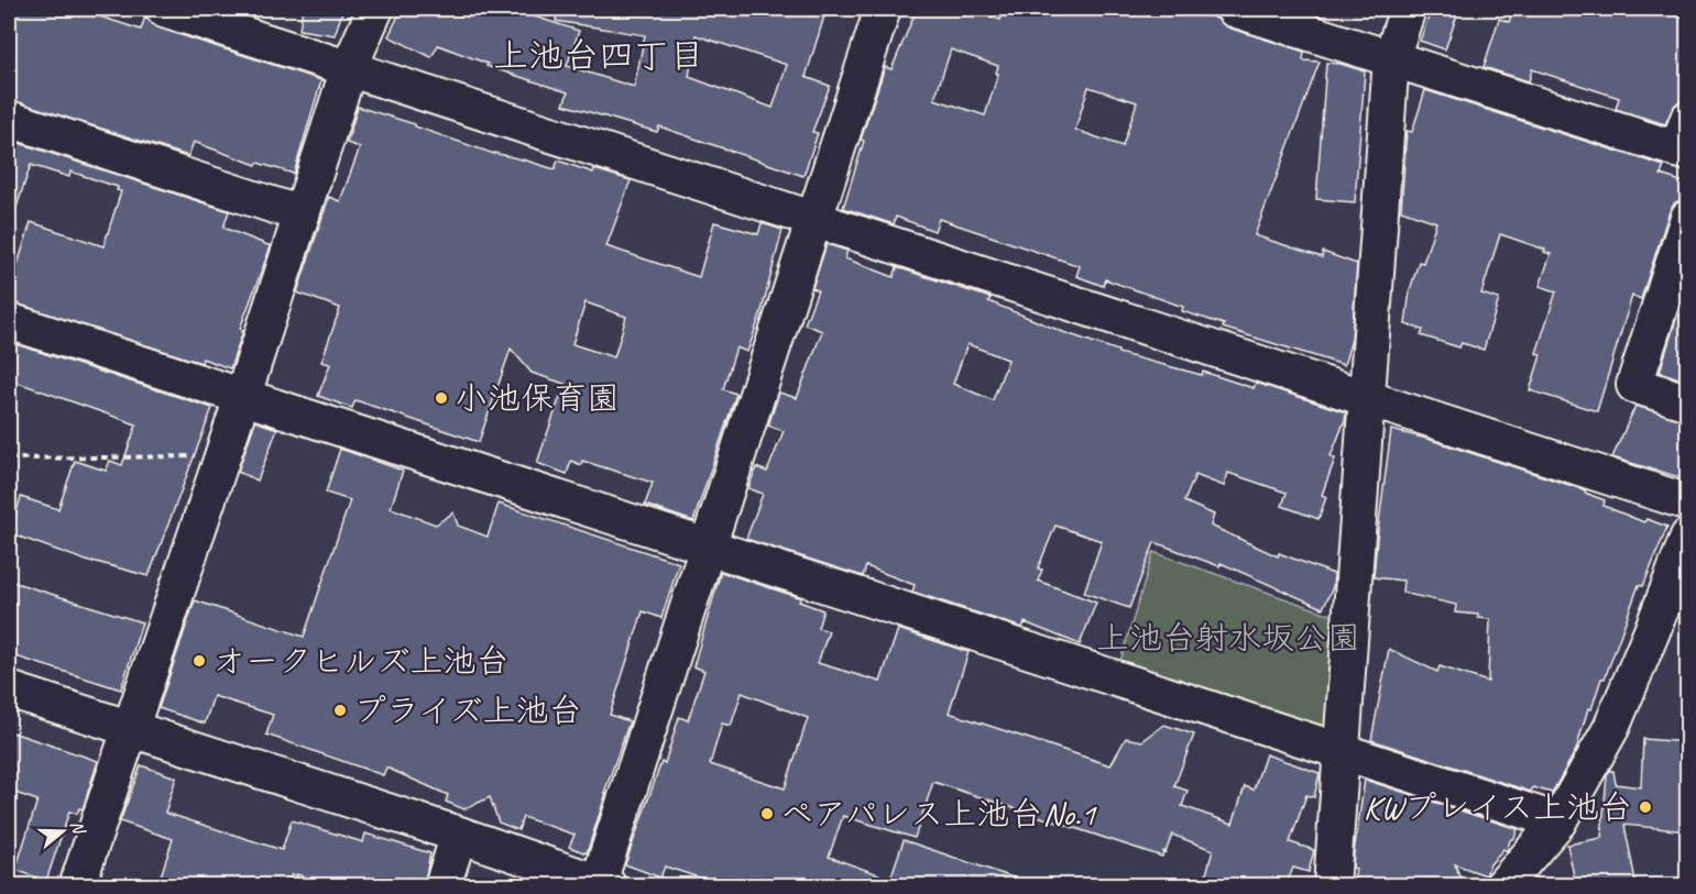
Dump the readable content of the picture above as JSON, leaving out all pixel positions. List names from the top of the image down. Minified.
{"districts":["上池台四丁目"],"parks":["上池台射水坂公園"],"places":["小池保育園","オークヒルズ上池台","プライズ上池台","KWプレイス上池台","ペアパレス上池台No.1"],"north":"right"}
